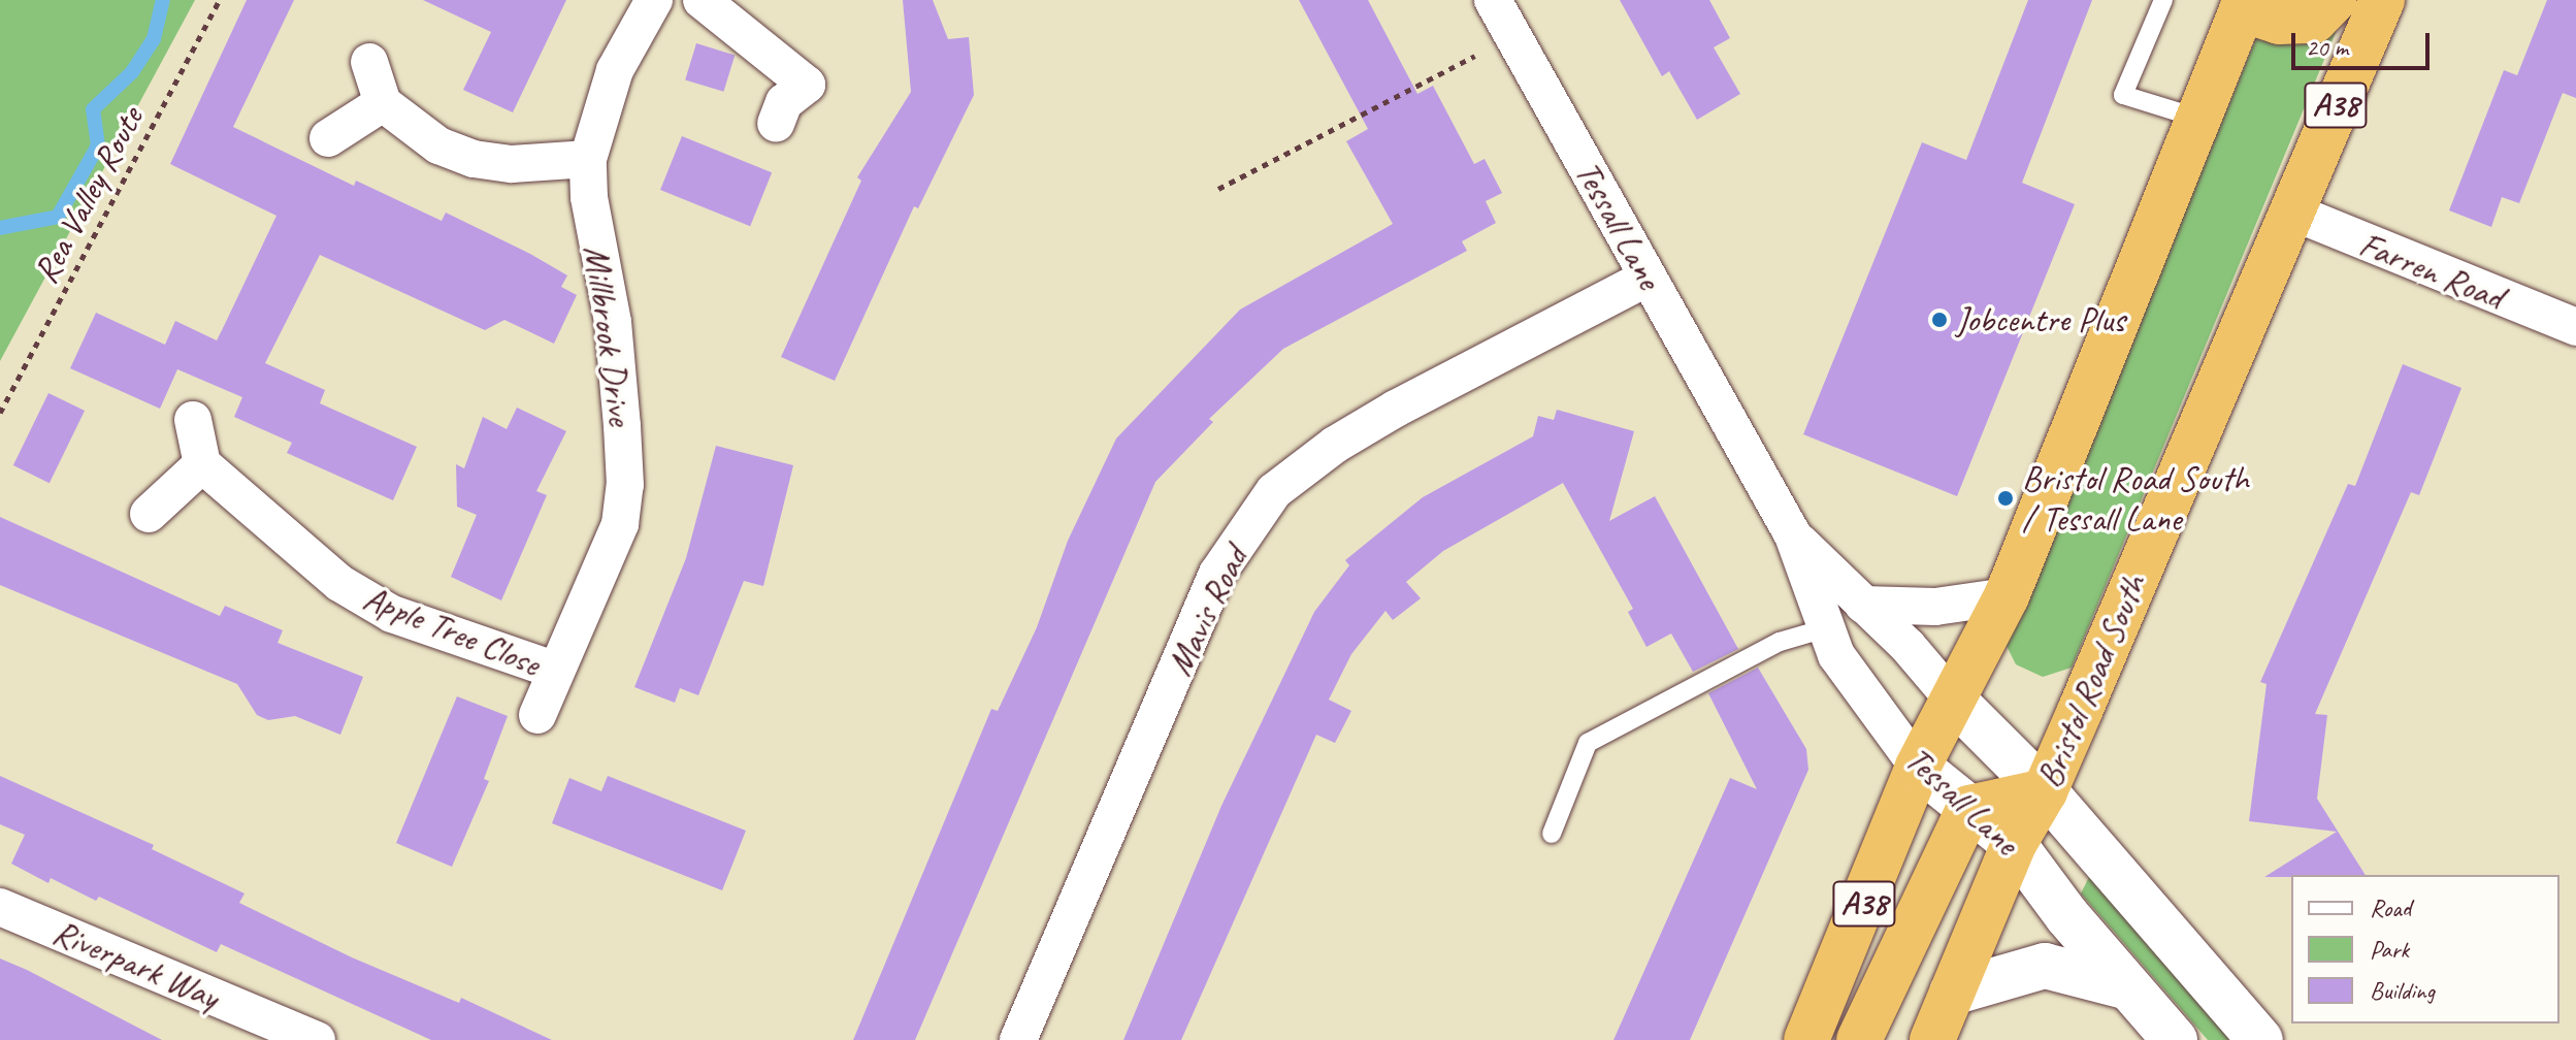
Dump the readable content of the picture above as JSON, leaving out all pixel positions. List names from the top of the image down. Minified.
{"streets":{"highway":["A38","Bristol Road South"],"street":["Tessall Lane","Farren Road","Millbrook Drive","Mavis Road","Apple Tree Close","Riverpark Way"],"path":["Rea Valley Route"]},"crossings":[["A38","Tessall Lane"],["Tessall Lane","Mavis Road"],["Tessall Lane","Bristol Road South"],["Farren Road","Bristol Road South"],["Millbrook Drive","Apple Tree Close"]],"places":["Jobcentre Plus","Bristol Road South / Tessall Lane"],"legend":["Road","Park","Building"],"scale_bar":"20 m"}
